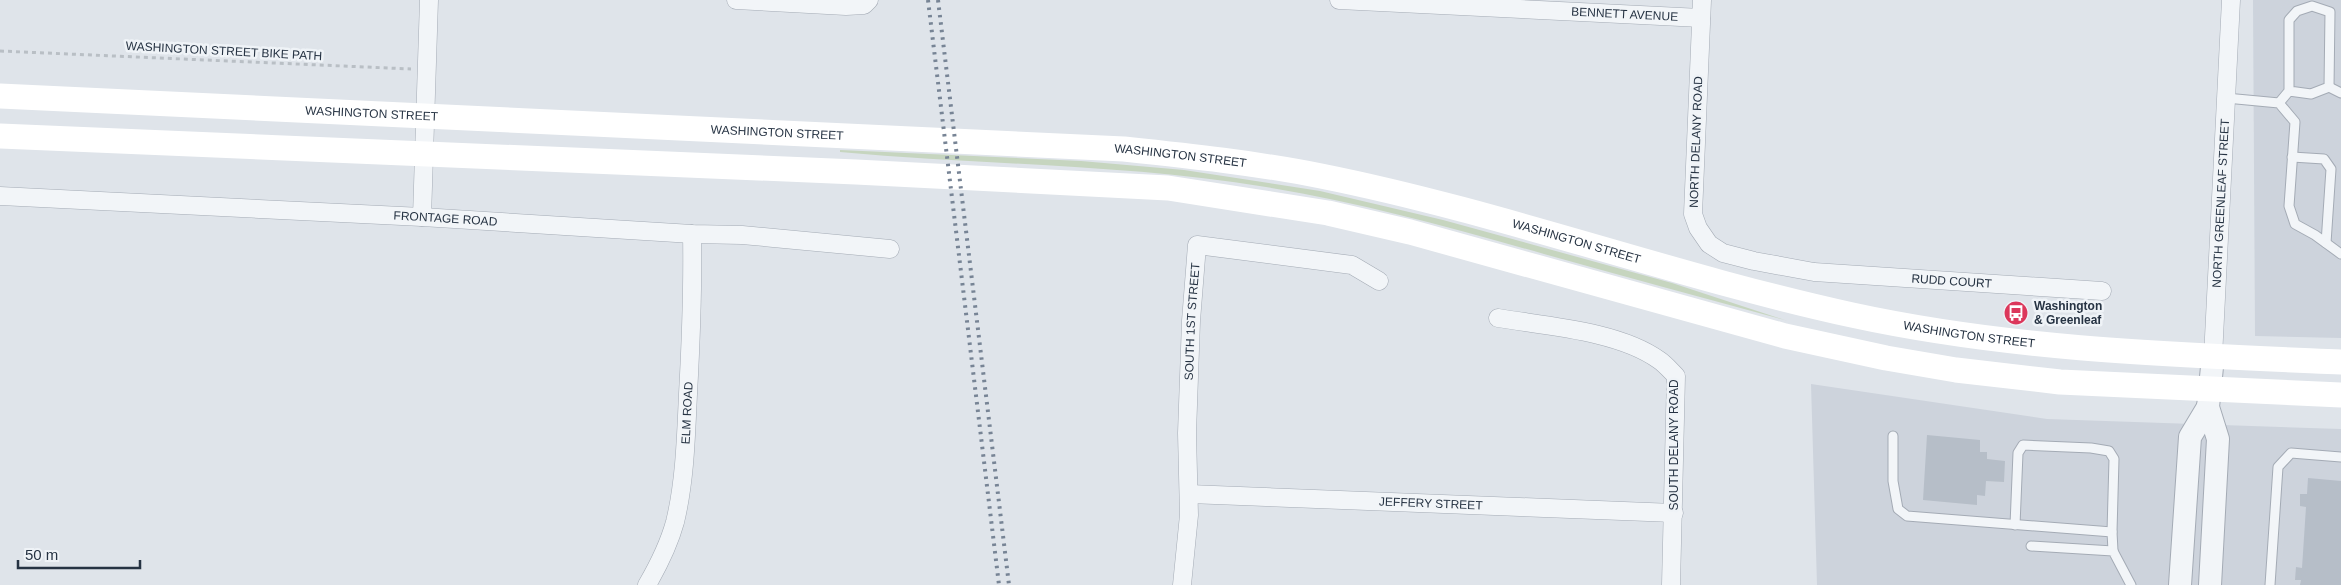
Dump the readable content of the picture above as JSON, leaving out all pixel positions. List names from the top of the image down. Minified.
{"streets":{"main road":["WASHINGTON STREET"],"street":["BENNETT AVENUE","NORTH DELANY ROAD","NORTH GREENLEAF STREET","FRONTAGE ROAD","RUDD COURT","SOUTH 1ST STREET","ELM ROAD","SOUTH DELANY ROAD","JEFFERY STREET"],"path":["WASHINGTON STREET BIKE PATH"]},"crossings":[["BENNETT AVENUE","NORTH DELANY ROAD"],["WASHINGTON STREET","NORTH GREENLEAF STREET"],["NORTH DELANY ROAD","RUDD COURT"],["FRONTAGE ROAD","ELM ROAD"],["SOUTH 1ST STREET","JEFFERY STREET"],["SOUTH DELANY ROAD","JEFFERY STREET"]],"places":{"bus stop":["Washington & Greenleaf"]},"scale_bar":"50 m"}
